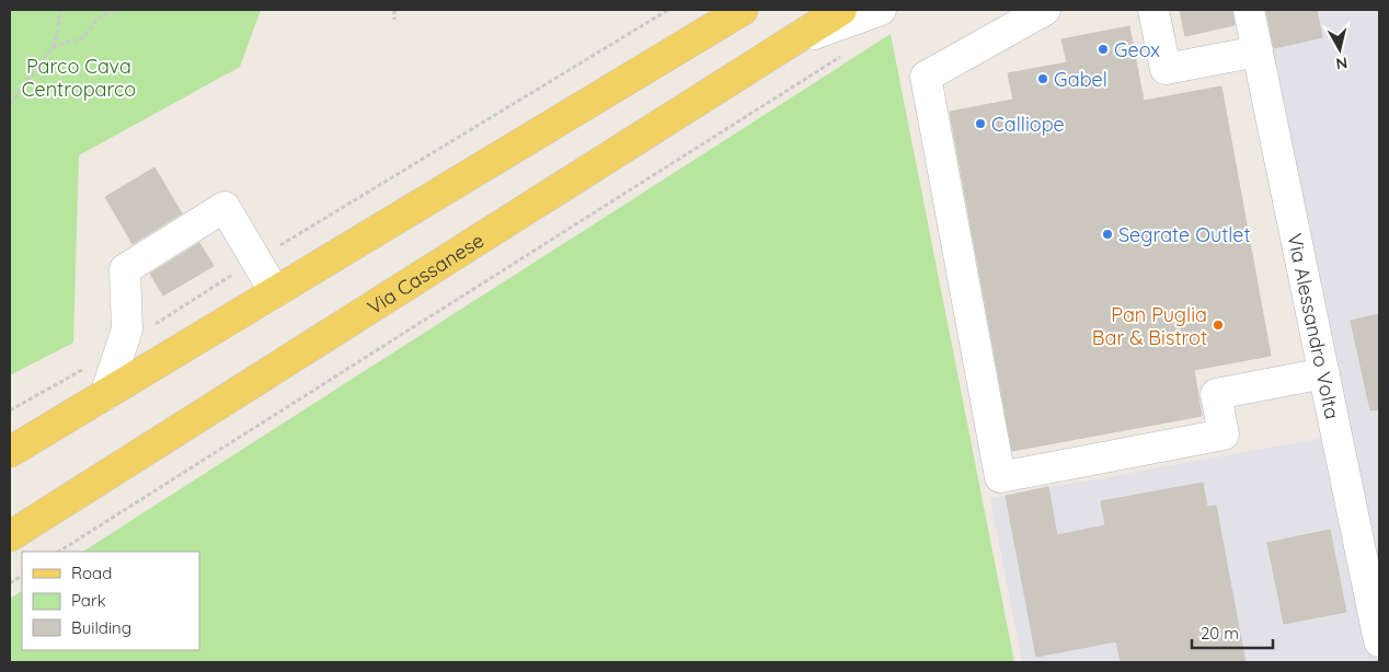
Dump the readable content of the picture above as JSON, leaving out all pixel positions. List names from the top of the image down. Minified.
{"streets":{"main road":["Via Cassanese"],"street":["Via Alessandro Volta"]},"parks":["Parco Cava Centroparco"],"places":["Geox","Gabel","Calliope","Segrate Outlet","Pan Puglia Bar & Bistrot"],"legend":["Road","Park","Building"],"scale_bar":"20 m","north":"bottom"}
